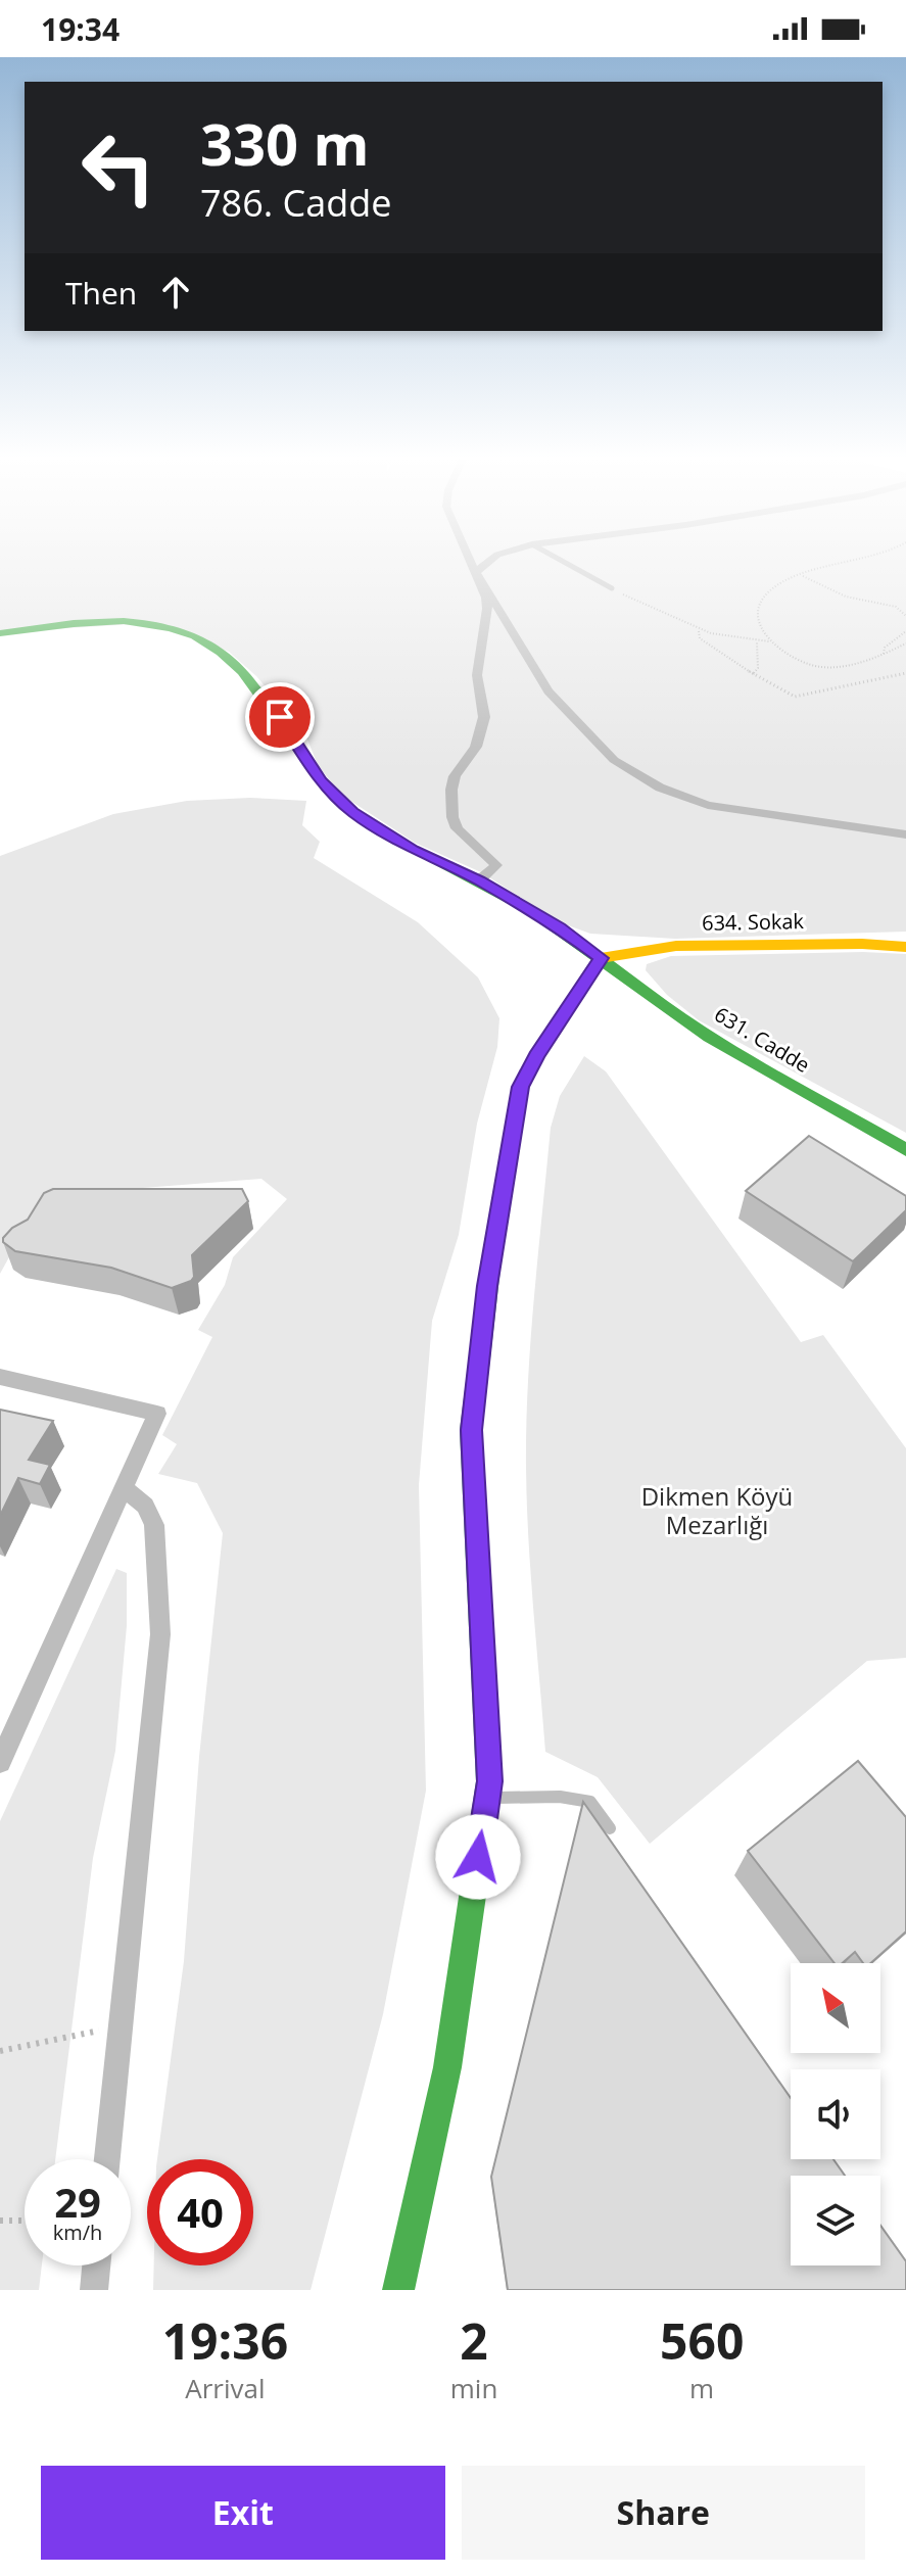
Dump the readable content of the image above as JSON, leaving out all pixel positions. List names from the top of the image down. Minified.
{"streets":{"main road":["634. Sokak","631. Cadde"]},"crossings":[["634. Sokak","631. Cadde"]],"parks":["Dikmen Köyü Mezarlığı"],"north":"top left","page":{"status":"19:34","turn":["330 m","786. Cadde"],"then":"Then","speed":"29 km/h","limit":"40","eta":["19:36","Arrival","2","min","560","m"],"buttons":["Exit","Share"]}}
